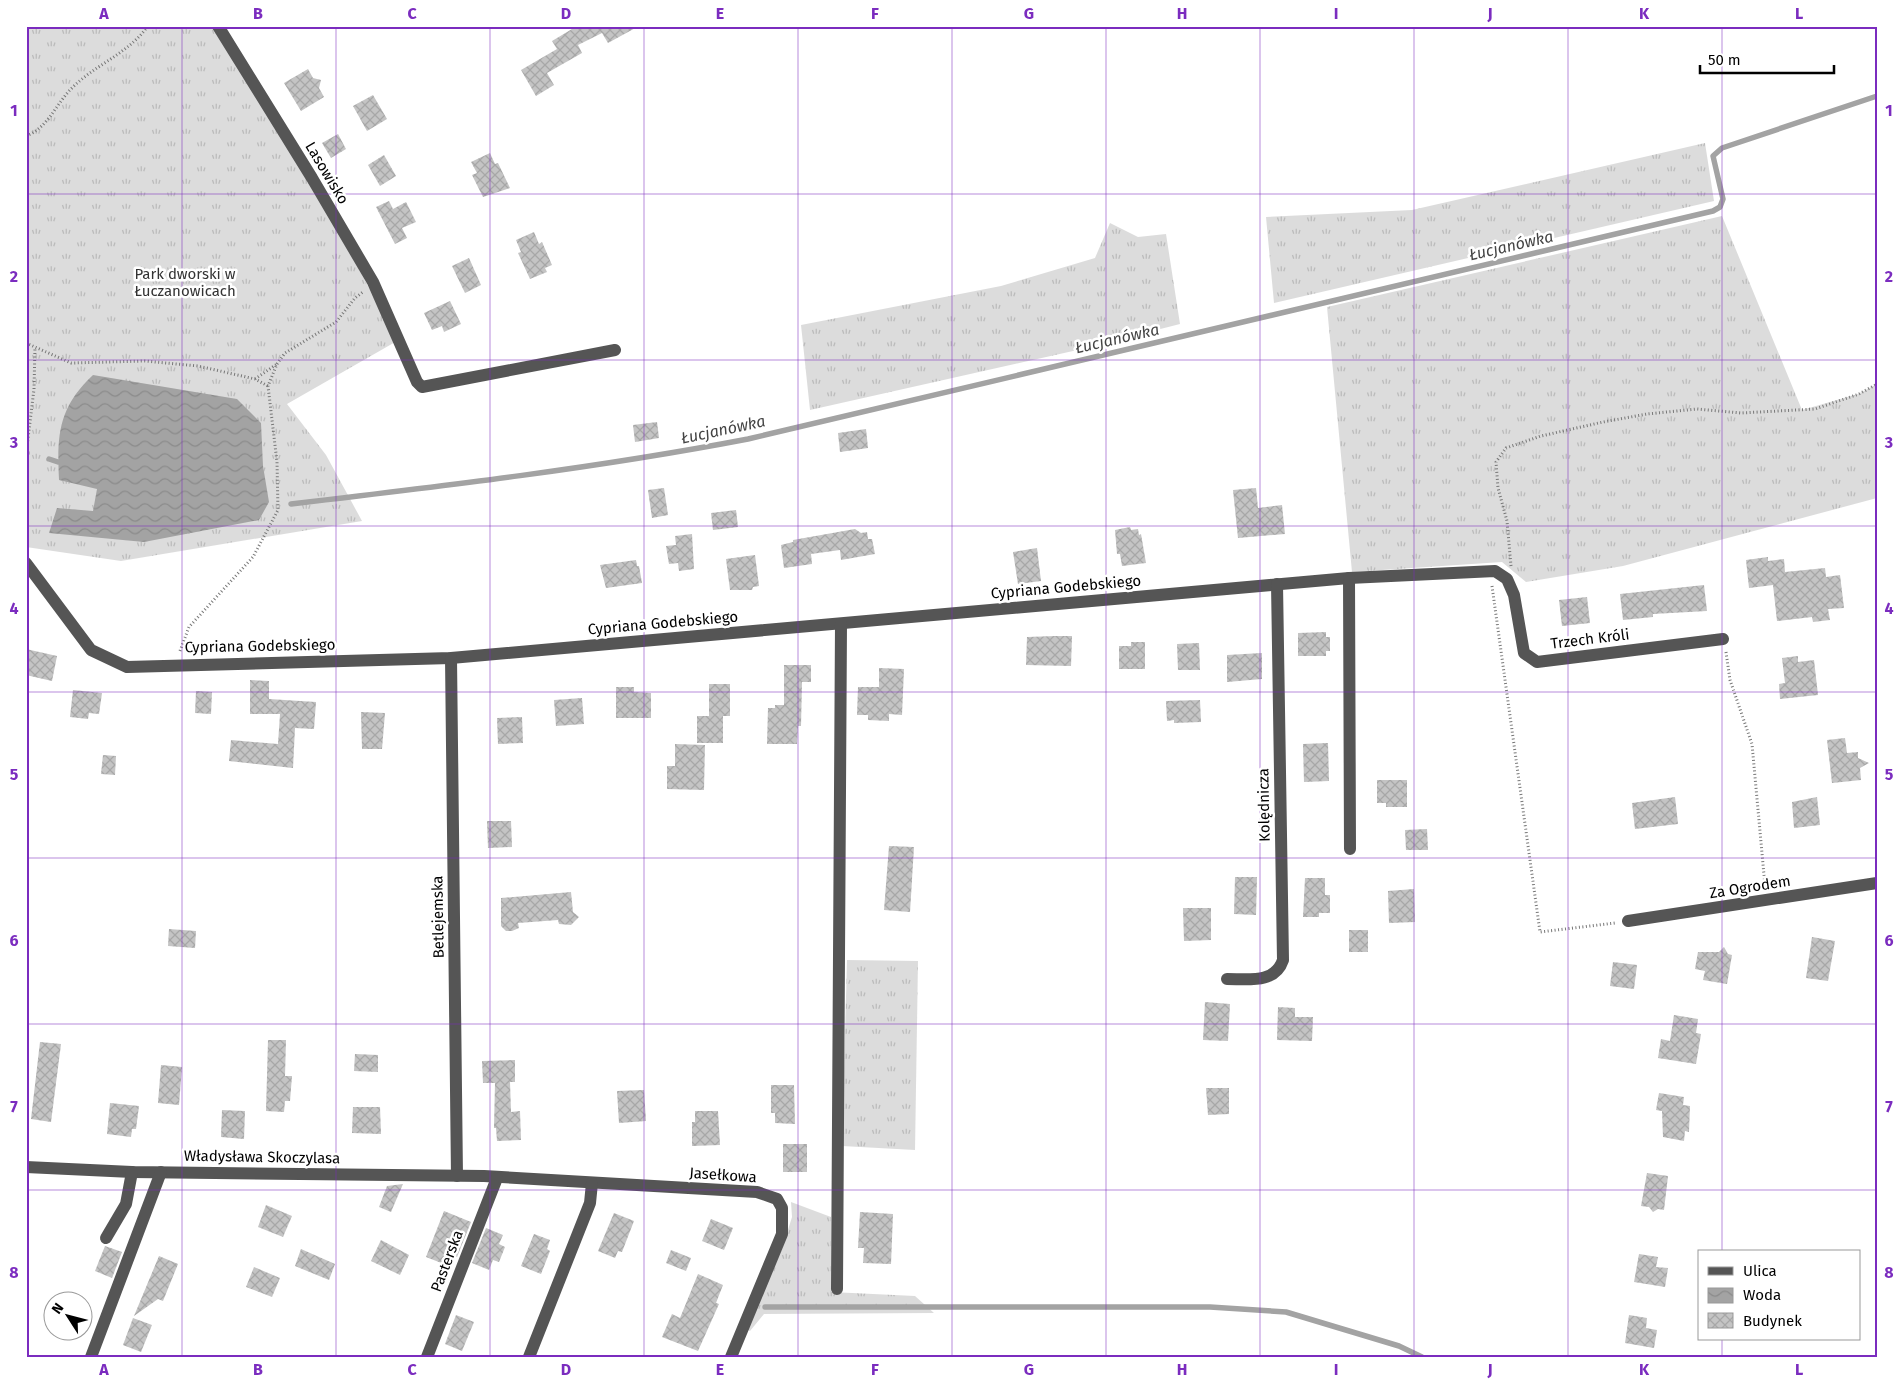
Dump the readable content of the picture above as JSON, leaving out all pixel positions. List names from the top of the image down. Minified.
{"streets":{"street":["Lasowisko","Cypriana Godebskiego","Trzech Króli","Kolędnicza","Za Ogrodem","Betlejemska","Władysława Skoczylasa","Jasełkowa","Pasterska"]},"crossings":[["Cypriana Godebskiego","Kolędnicza"],["Cypriana Godebskiego","Betlejemska"],["Betlejemska","Władysława Skoczylasa"],["Władysława Skoczylasa","Jasełkowa"],["Władysława Skoczylasa","Pasterska"],["Jasełkowa","Pasterska"]],"water":["Łucjanówka"],"parks":["Park dworski w Łuczanowicach"],"legend":["Ulica","Woda","Budynek"],"scale_bar":"50 m","north":"top left","grid":{"columns":["A","B","C","D","E","F","G","H","I","J","K","L"],"rows":["1","2","3","4","5","6","7","8"]}}
